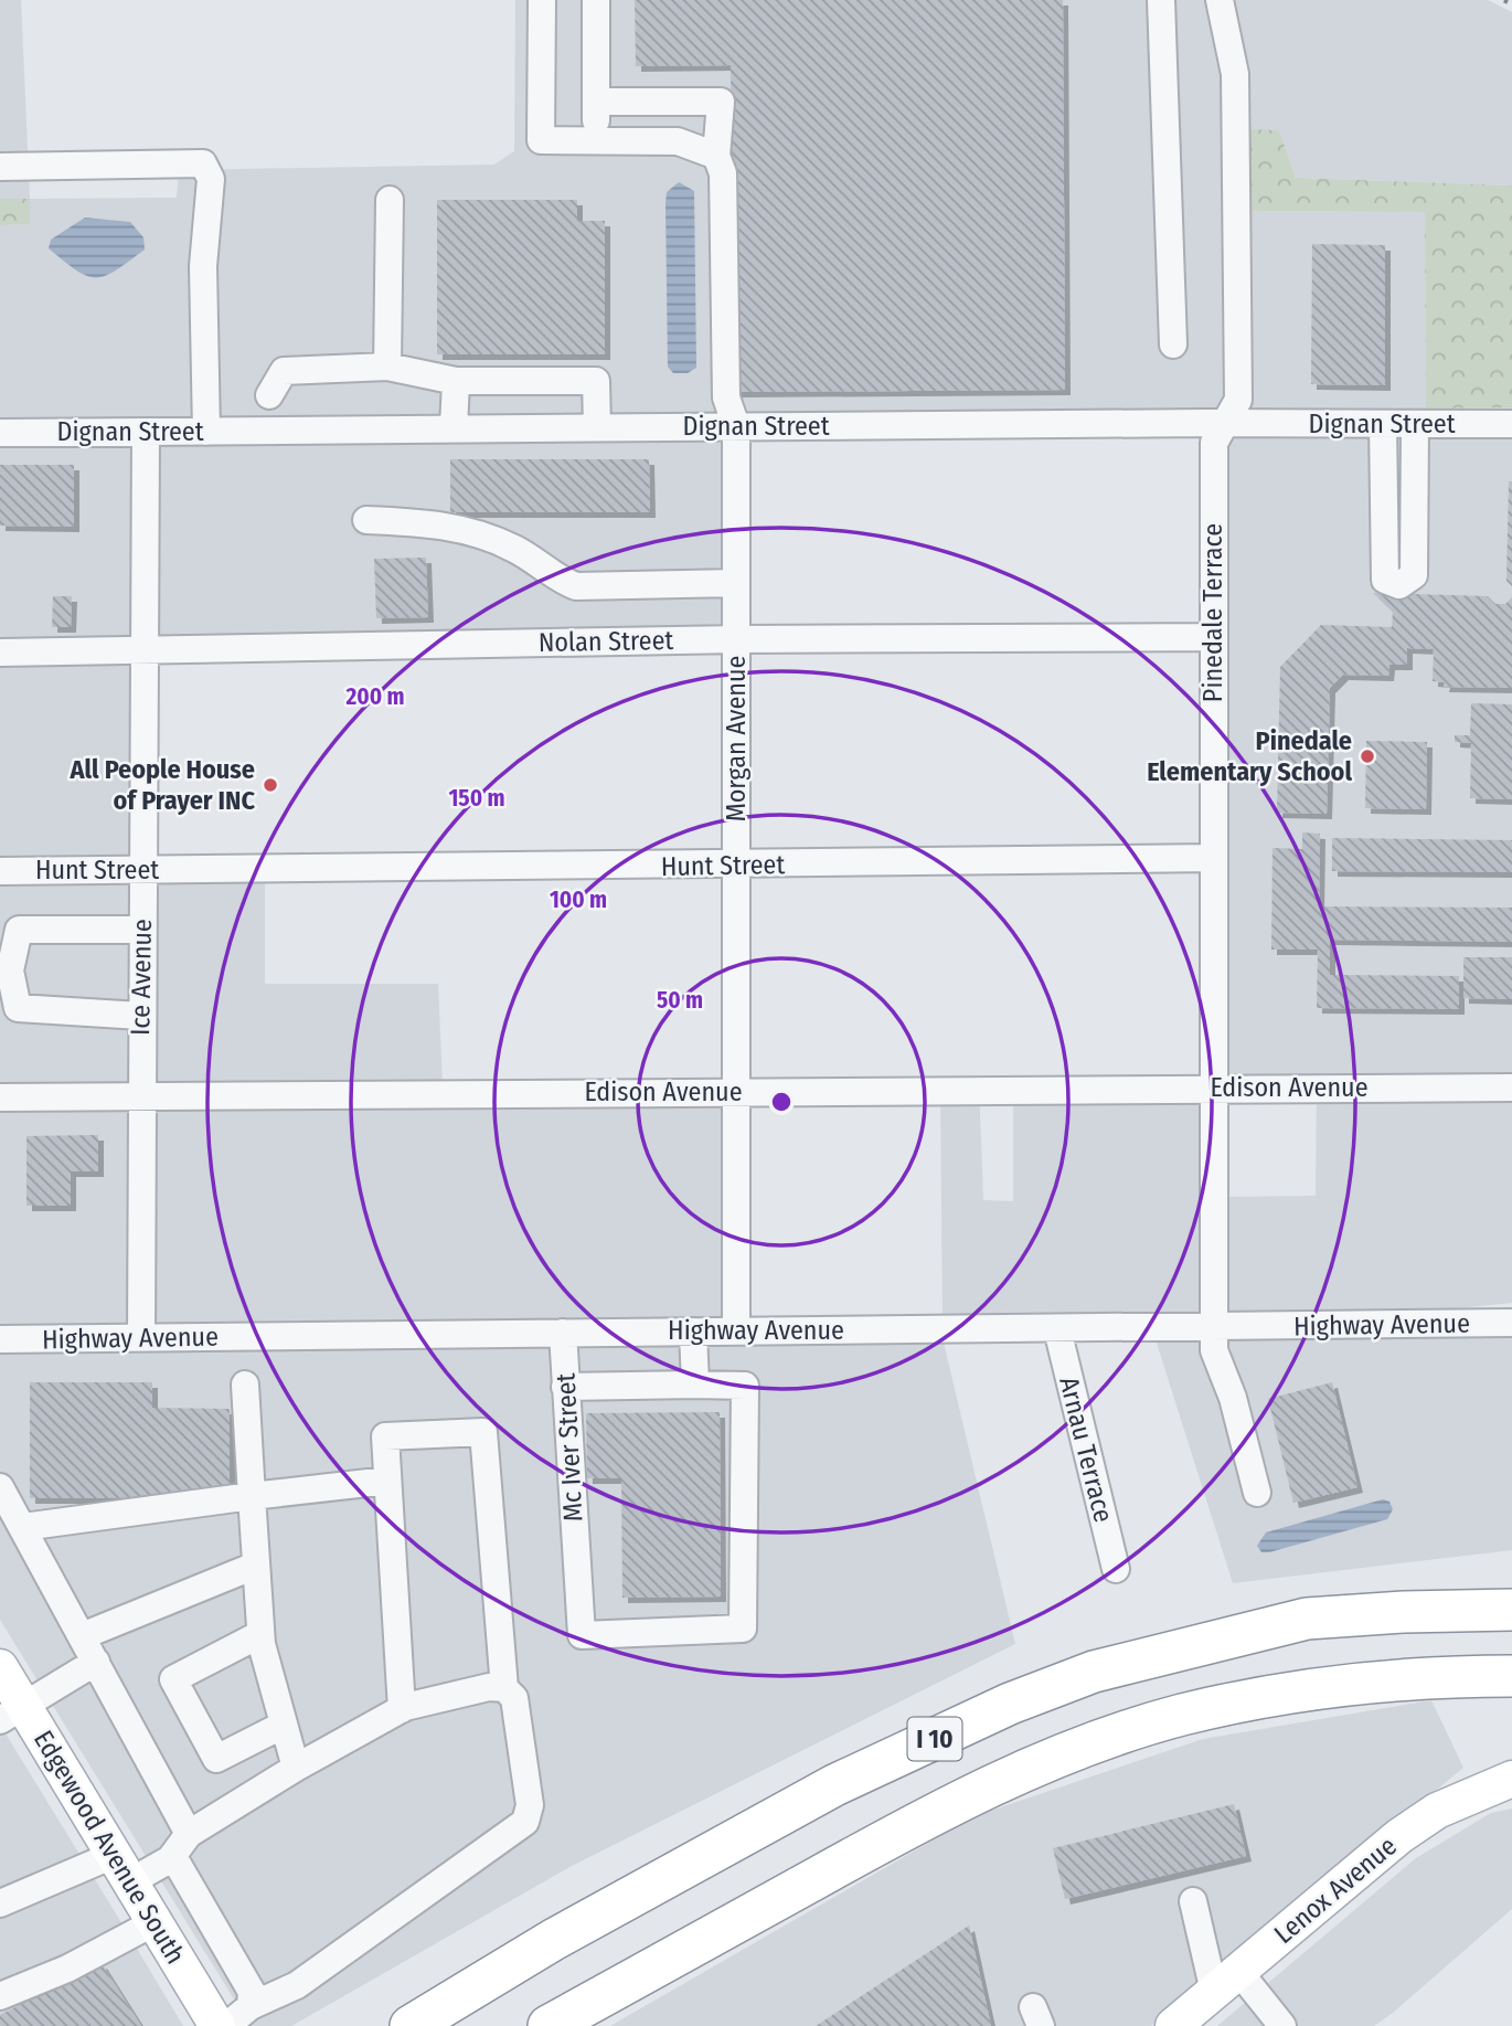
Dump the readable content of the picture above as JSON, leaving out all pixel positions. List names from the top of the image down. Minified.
{"streets":{"highway":["I 10"],"main road":["Edgewood Avenue South","Lenox Avenue"],"street":["Dignan Street","Pinedale Terrace","Nolan Street","Morgan Avenue","Hunt Street","Ice Avenue","Edison Avenue","Highway Avenue","Mc Iver Street","Arnau Terrace"]},"crossings":[["Dignan Street","Pinedale Terrace"],["Dignan Street","Morgan Avenue"],["Dignan Street","Ice Avenue"],["Pinedale Terrace","Nolan Street"],["Pinedale Terrace","Hunt Street"],["Pinedale Terrace","Edison Avenue"],["Pinedale Terrace","Highway Avenue"],["Nolan Street","Morgan Avenue"],["Nolan Street","Ice Avenue"],["Morgan Avenue","Hunt Street"],["Morgan Avenue","Edison Avenue"],["Morgan Avenue","Highway Avenue"],["Hunt Street","Ice Avenue"],["Ice Avenue","Edison Avenue"],["Ice Avenue","Highway Avenue"],["Highway Avenue","Mc Iver Street"],["Highway Avenue","Arnau Terrace"]],"places":["Pinedale Elementary School","All People House of Prayer INC"],"rings":["200 m","150 m","100 m","50 m"]}
